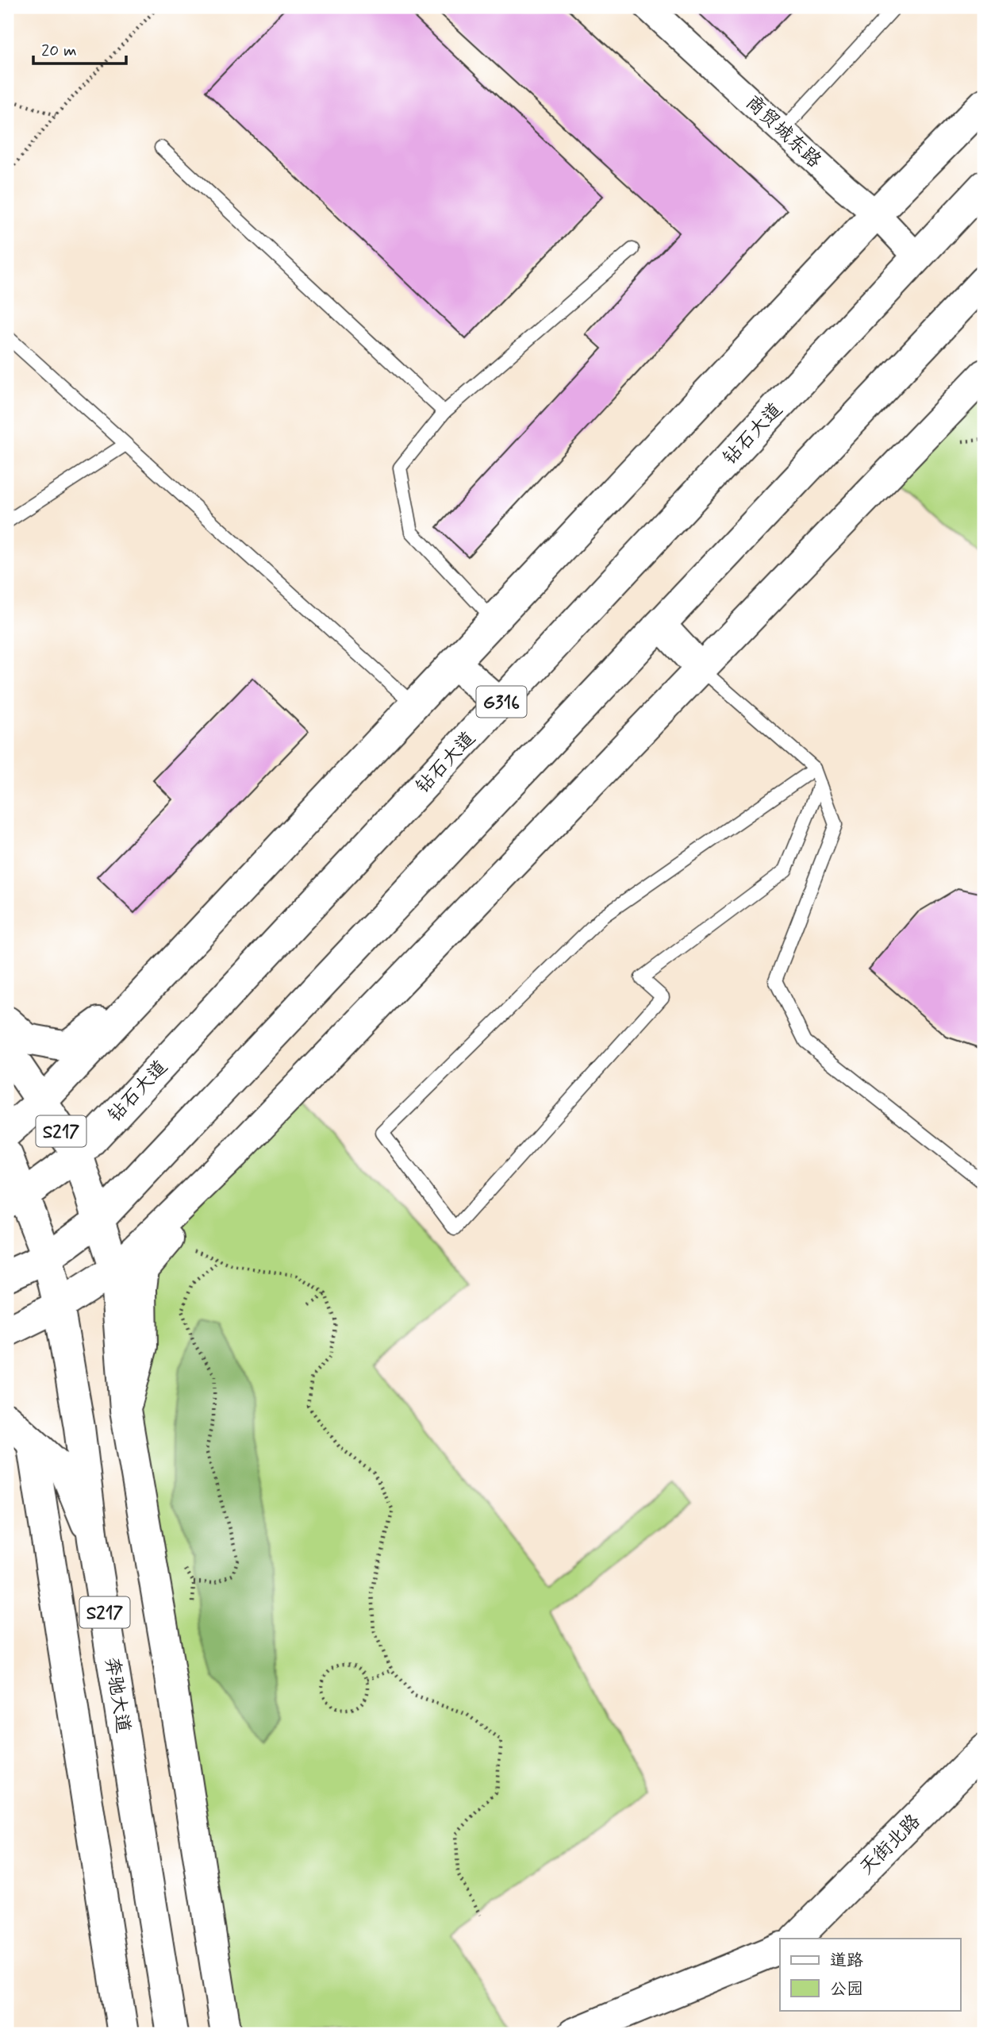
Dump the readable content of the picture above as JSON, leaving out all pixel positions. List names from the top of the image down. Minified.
{"streets":{"main road":["钻石大道","G316","S217","奔驰大道","天街北路"],"street":["商贸城东路"]},"crossings":[["商贸城东路","钻石大道"],["钻石大道","S217"],["钻石大道","奔驰大道"],["S217","奔驰大道"]],"legend":["道路","公园"],"scale_bar":"20 m"}
